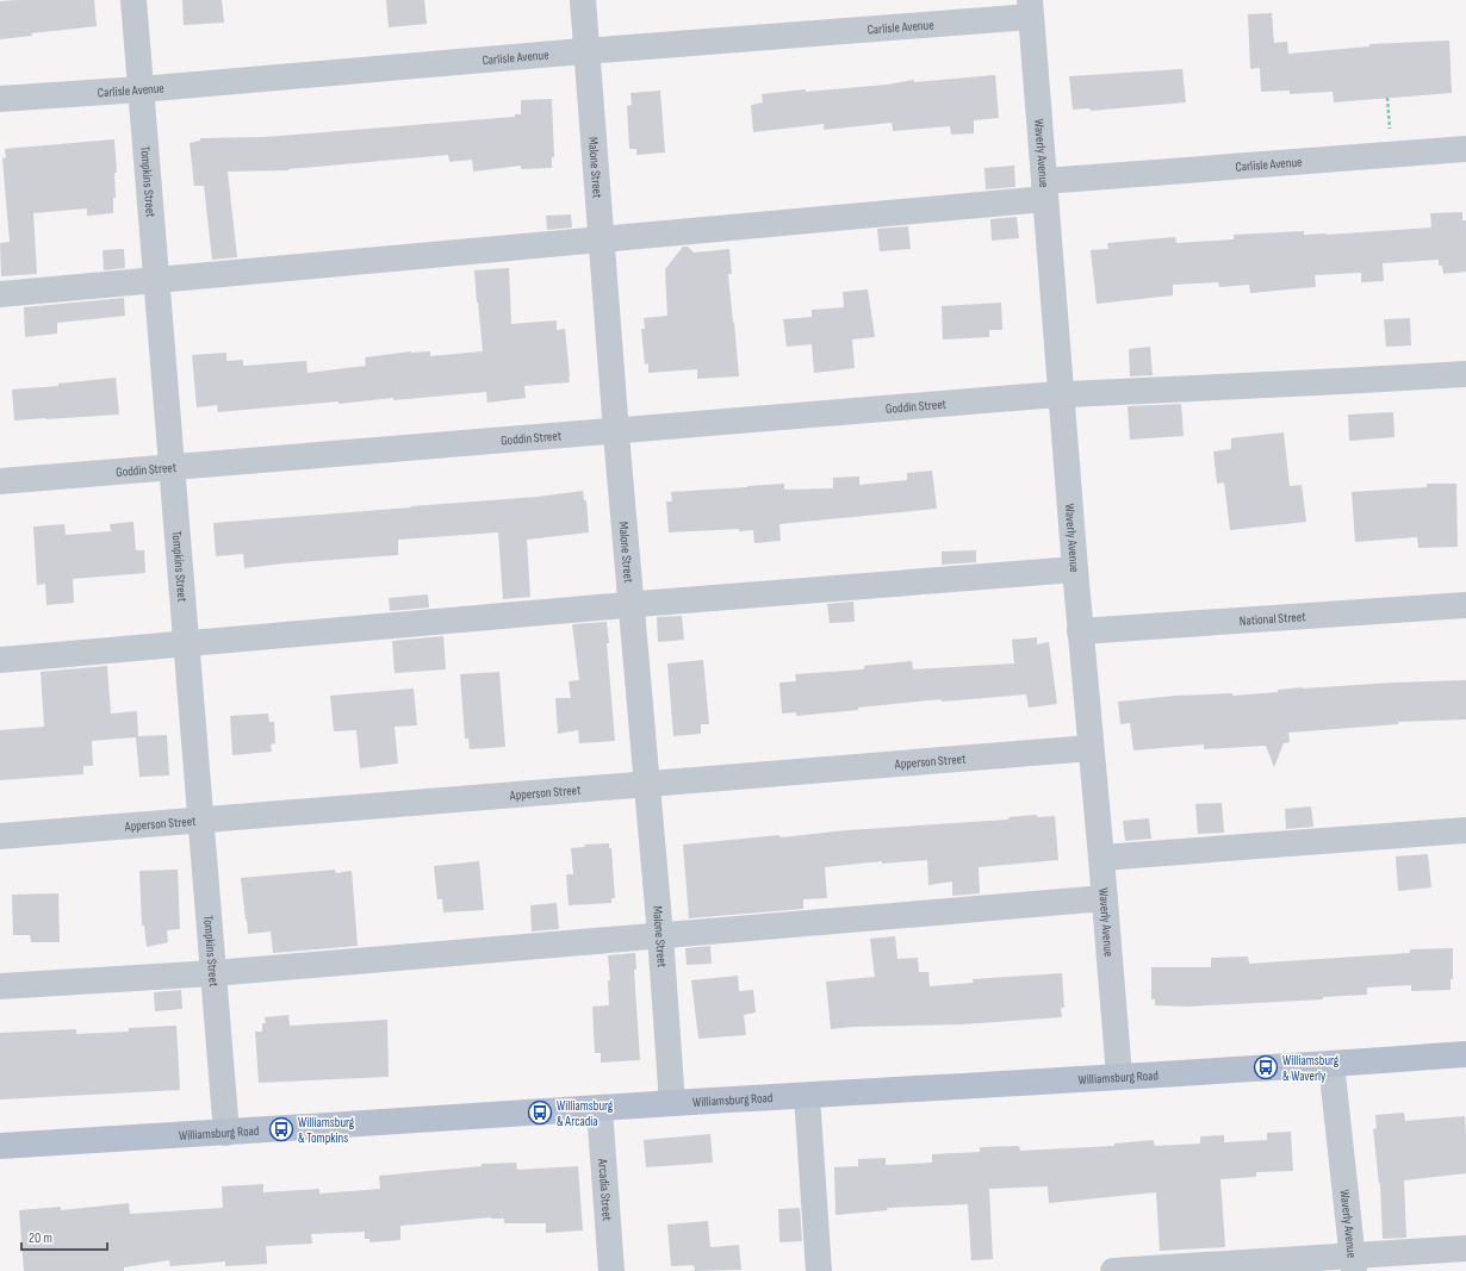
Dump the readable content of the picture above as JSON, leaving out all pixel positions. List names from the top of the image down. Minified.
{"streets":{"main road":["Williamsburg Road"],"street":["Carlisle Avenue","Waverly Avenue","Malone Street","Tompkins Street","Goddin Street","National Street","Apperson Street","Arcadia Street"]},"crossings":[["Carlisle Avenue","Waverly Avenue"],["Carlisle Avenue","Malone Street"],["Carlisle Avenue","Tompkins Street"],["Waverly Avenue","Goddin Street"],["Waverly Avenue","National Street"],["Waverly Avenue","Apperson Street"],["Waverly Avenue","Williamsburg Road"],["Malone Street","Goddin Street"],["Malone Street","Apperson Street"],["Malone Street","Williamsburg Road"],["Tompkins Street","Goddin Street"],["Tompkins Street","Apperson Street"],["Tompkins Street","Williamsburg Road"],["Williamsburg Road","Arcadia Street"]],"places":{"bus stop":["Williamsburg & Waverly","Williamsburg & Arcadia","Williamsburg & Tompkins"]},"scale_bar":"20 m"}
